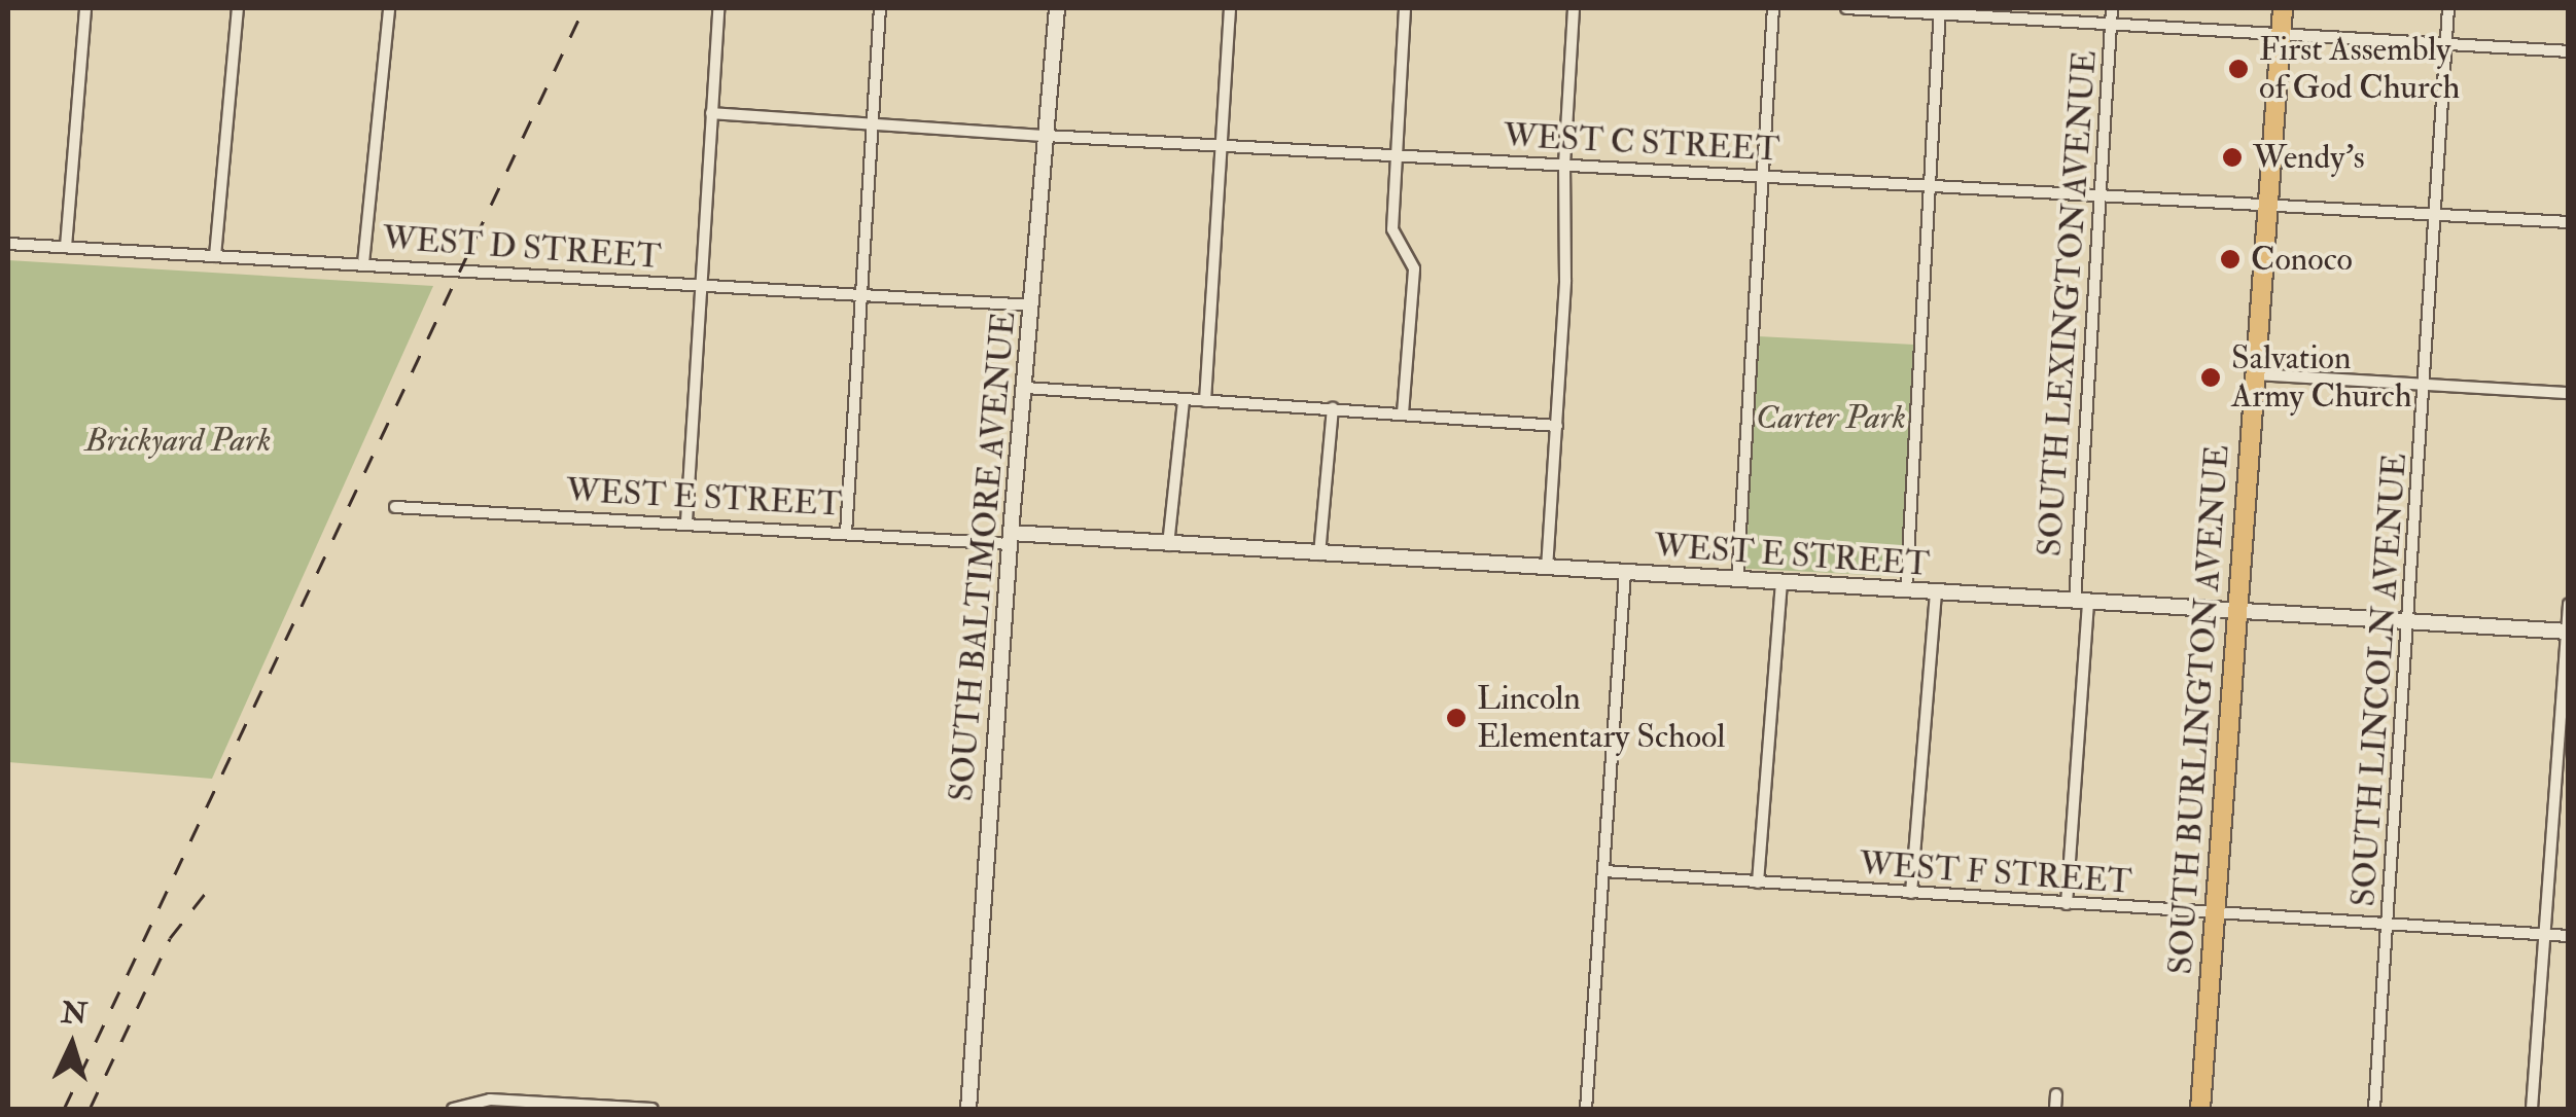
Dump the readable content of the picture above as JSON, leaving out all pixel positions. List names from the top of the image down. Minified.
{"streets":{"highway":["SOUTH BURLINGTON AVENUE"],"street":["WEST C STREET","WEST D STREET","SOUTH LEXINGTON AVENUE","WEST E STREET","SOUTH BALTIMORE AVENUE","SOUTH LINCOLN AVENUE","WEST F STREET"]},"crossings":[["WEST C STREET","SOUTH LEXINGTON AVENUE"],["WEST C STREET","SOUTH BALTIMORE AVENUE"],["WEST C STREET","SOUTH LINCOLN AVENUE"],["WEST C STREET","SOUTH BURLINGTON AVENUE"],["WEST D STREET","SOUTH BALTIMORE AVENUE"],["SOUTH LEXINGTON AVENUE","WEST E STREET"],["SOUTH LEXINGTON AVENUE","WEST F STREET"],["WEST E STREET","SOUTH BALTIMORE AVENUE"],["WEST E STREET","SOUTH LINCOLN AVENUE"],["WEST E STREET","SOUTH BURLINGTON AVENUE"],["SOUTH LINCOLN AVENUE","WEST F STREET"],["SOUTH BURLINGTON AVENUE","WEST F STREET"]],"parks":["Carter Park","Brickyard Park"],"places":["First Assembly of God Church","Wendy's","Conoco","Salvation Army Church","Lincoln Elementary School"],"north":"top"}
